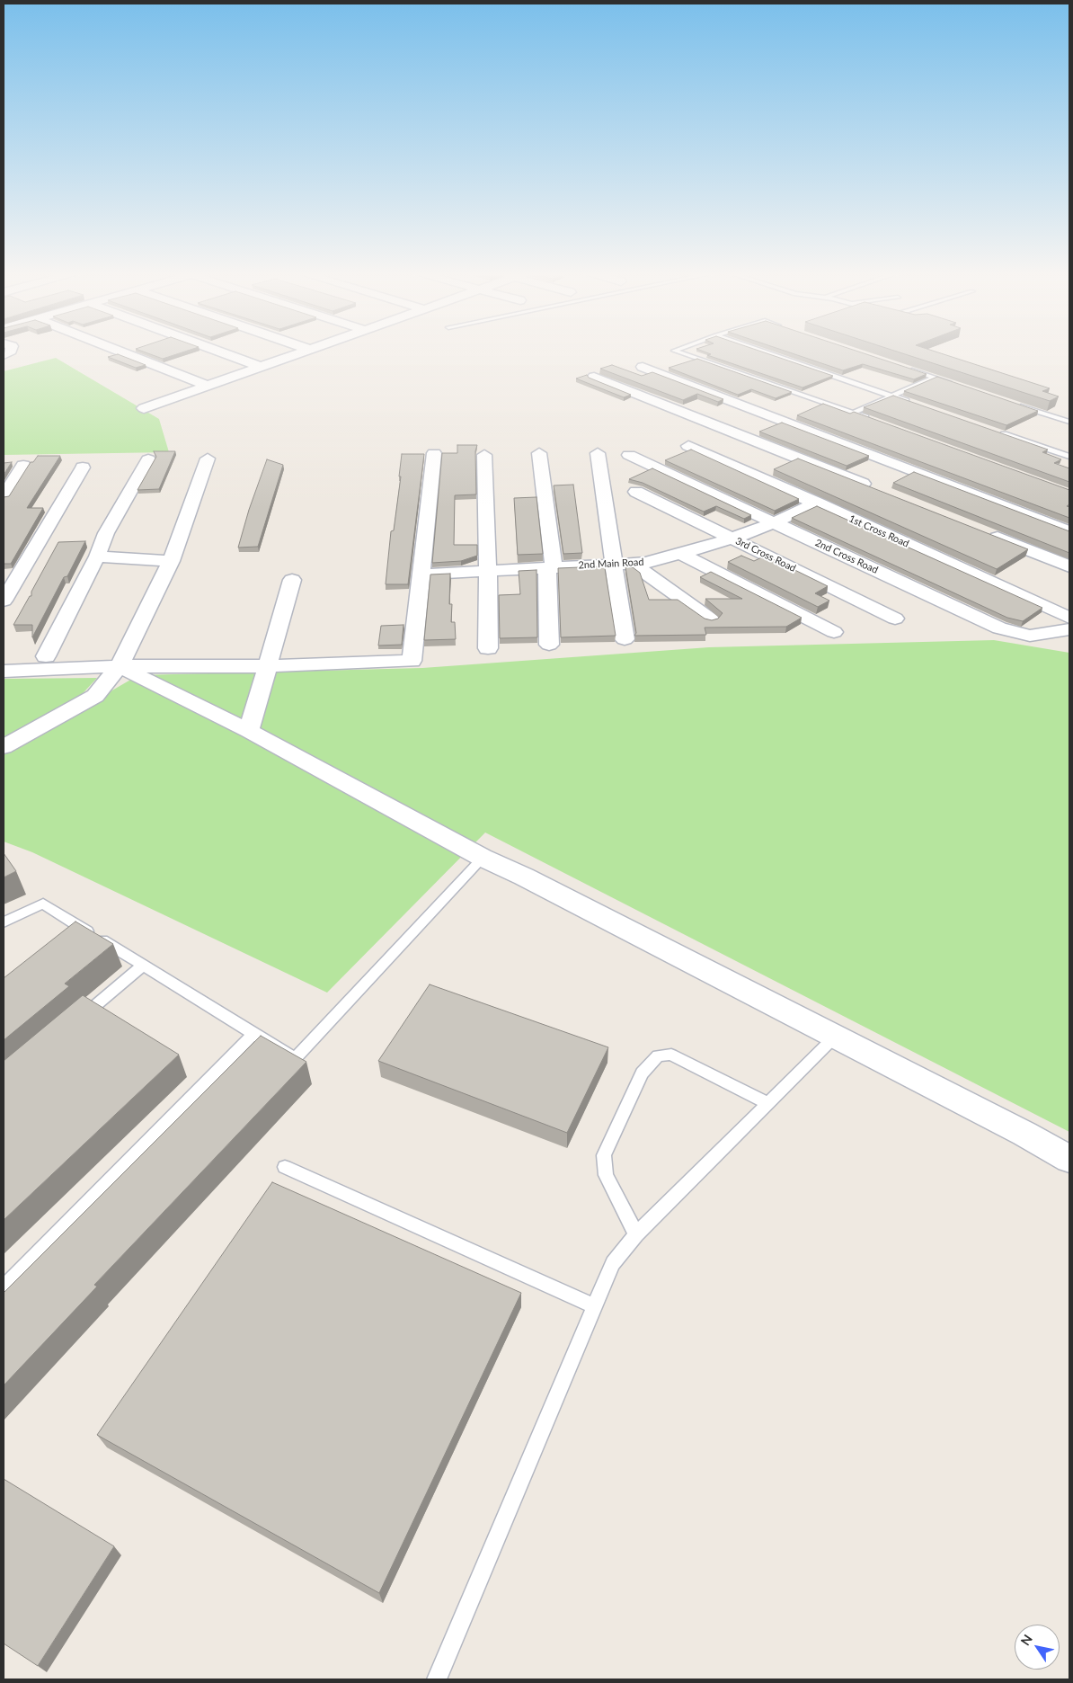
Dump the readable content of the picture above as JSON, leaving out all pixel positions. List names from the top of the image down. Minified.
{"streets":{"street":["1st Cross Road","3rd Cross Road","2nd Cross Road","2nd Main Road"]},"crossings":[["1st Cross Road","2nd Main Road"],["3rd Cross Road","2nd Main Road"],["2nd Cross Road","2nd Main Road"]],"north":"top left"}
